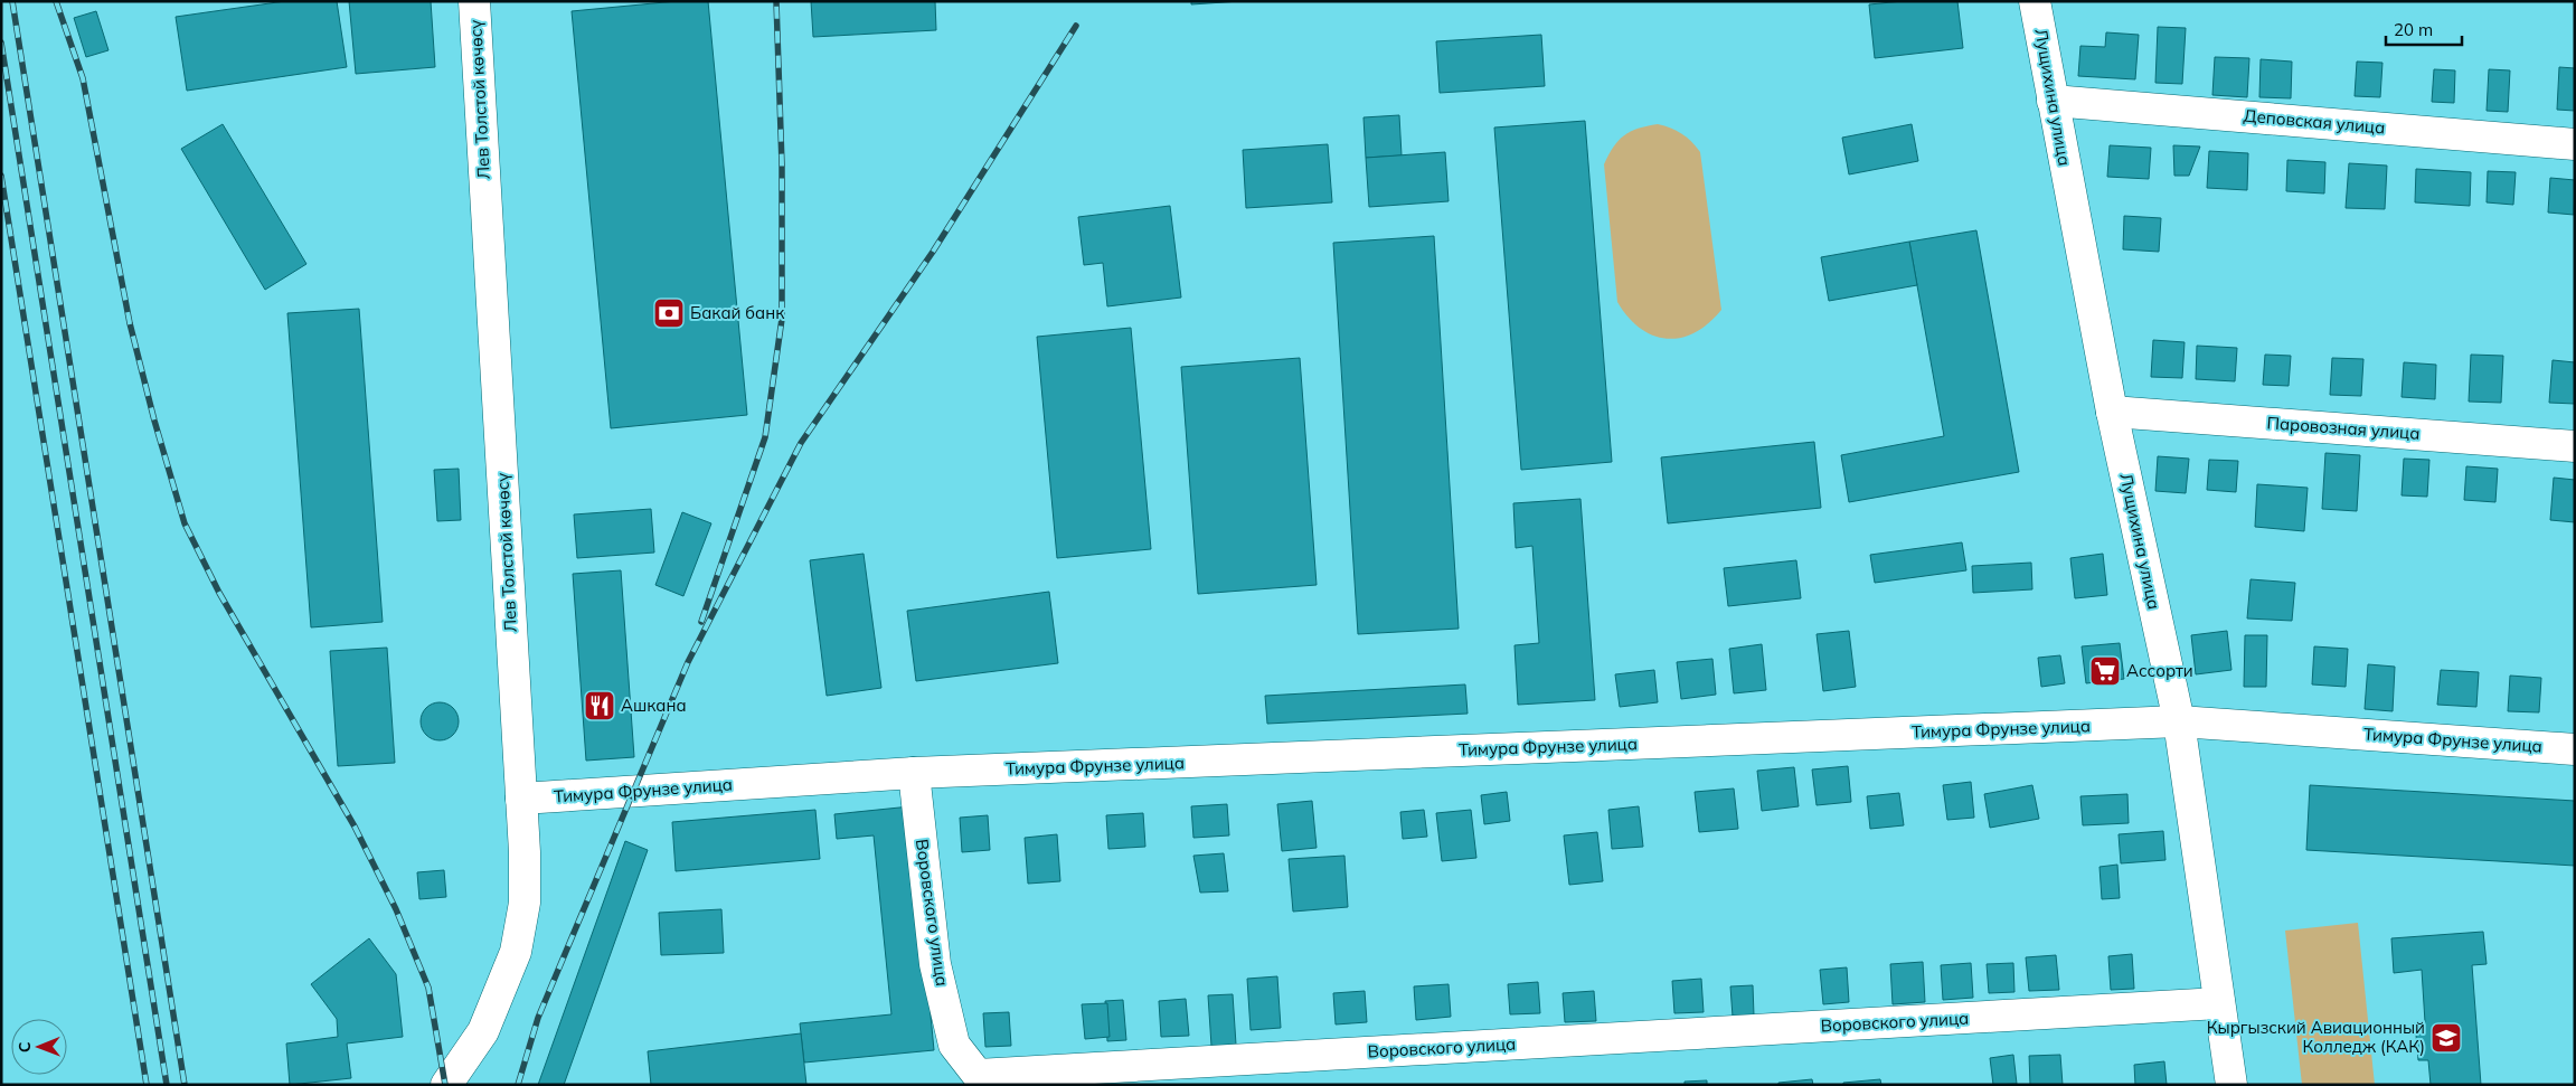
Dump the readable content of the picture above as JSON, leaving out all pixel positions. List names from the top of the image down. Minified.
{"streets":{"street":["Лущихина улица","Лев Толстой көчөсү","Деповская улица","Паровозная улица","Тимура Фрунзе улица","Воровского улица"]},"crossings":[["Лущихина улица","Деповская улица"],["Лущихина улица","Паровозная улица"],["Лущихина улица","Тимура Фрунзе улица"],["Лущихина улица","Воровского улица"],["Лев Толстой көчөсү","Тимура Фрунзе улица"],["Тимура Фрунзе улица","Воровского улица"]],"places":{"bank":["Бакай банк"],"supermarket":["Ассорти"],"restaurant":["Ашкана"],"school or university":["Кыргызский Авиационный Колледж (КАК)"]},"scale_bar":"20 m","north":"left"}
